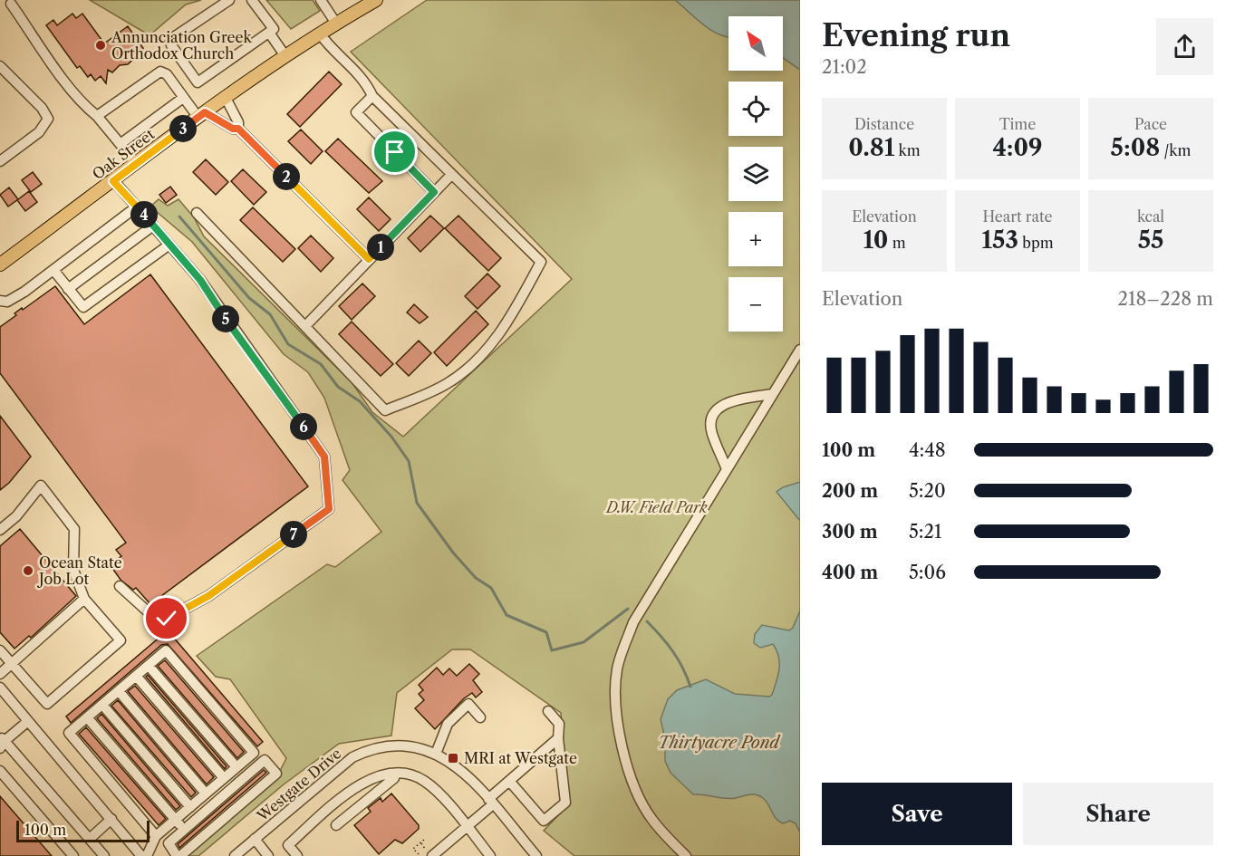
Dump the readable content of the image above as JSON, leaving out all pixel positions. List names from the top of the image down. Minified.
{"streets":{"main road":["Oak Street"],"street":["Westgate Drive"]},"water":["Thirtyacre Pond"],"parks":["D.W. Field Park"],"places":{"other":["Annunciation Greek Orthodox Church","Ocean State Job Lot"],"transit":["MRI at Westgate"]},"scale_bar":"100 m","north":"top left","page":{"heading":["Evening run","21:02"],"map_buttons":["+","−"],"stats":[["Distance","0.81 km"],["Time","4:09"],["Pace","5:08 /km"],["Elevation","10 m"],["Heart rate","153 bpm"],["kcal","55"]],"pins":["3","2","4","1","5","6","7"],"chart":["Elevation","218–228 m"],"list":[{"name":"100 m","note":"4:48"},{"name":"200 m","note":"5:20"},{"name":"300 m","note":"5:21"},{"name":"400 m","note":"5:06"}],"buttons":["Save","Share"],"scale":"100 m"}}
